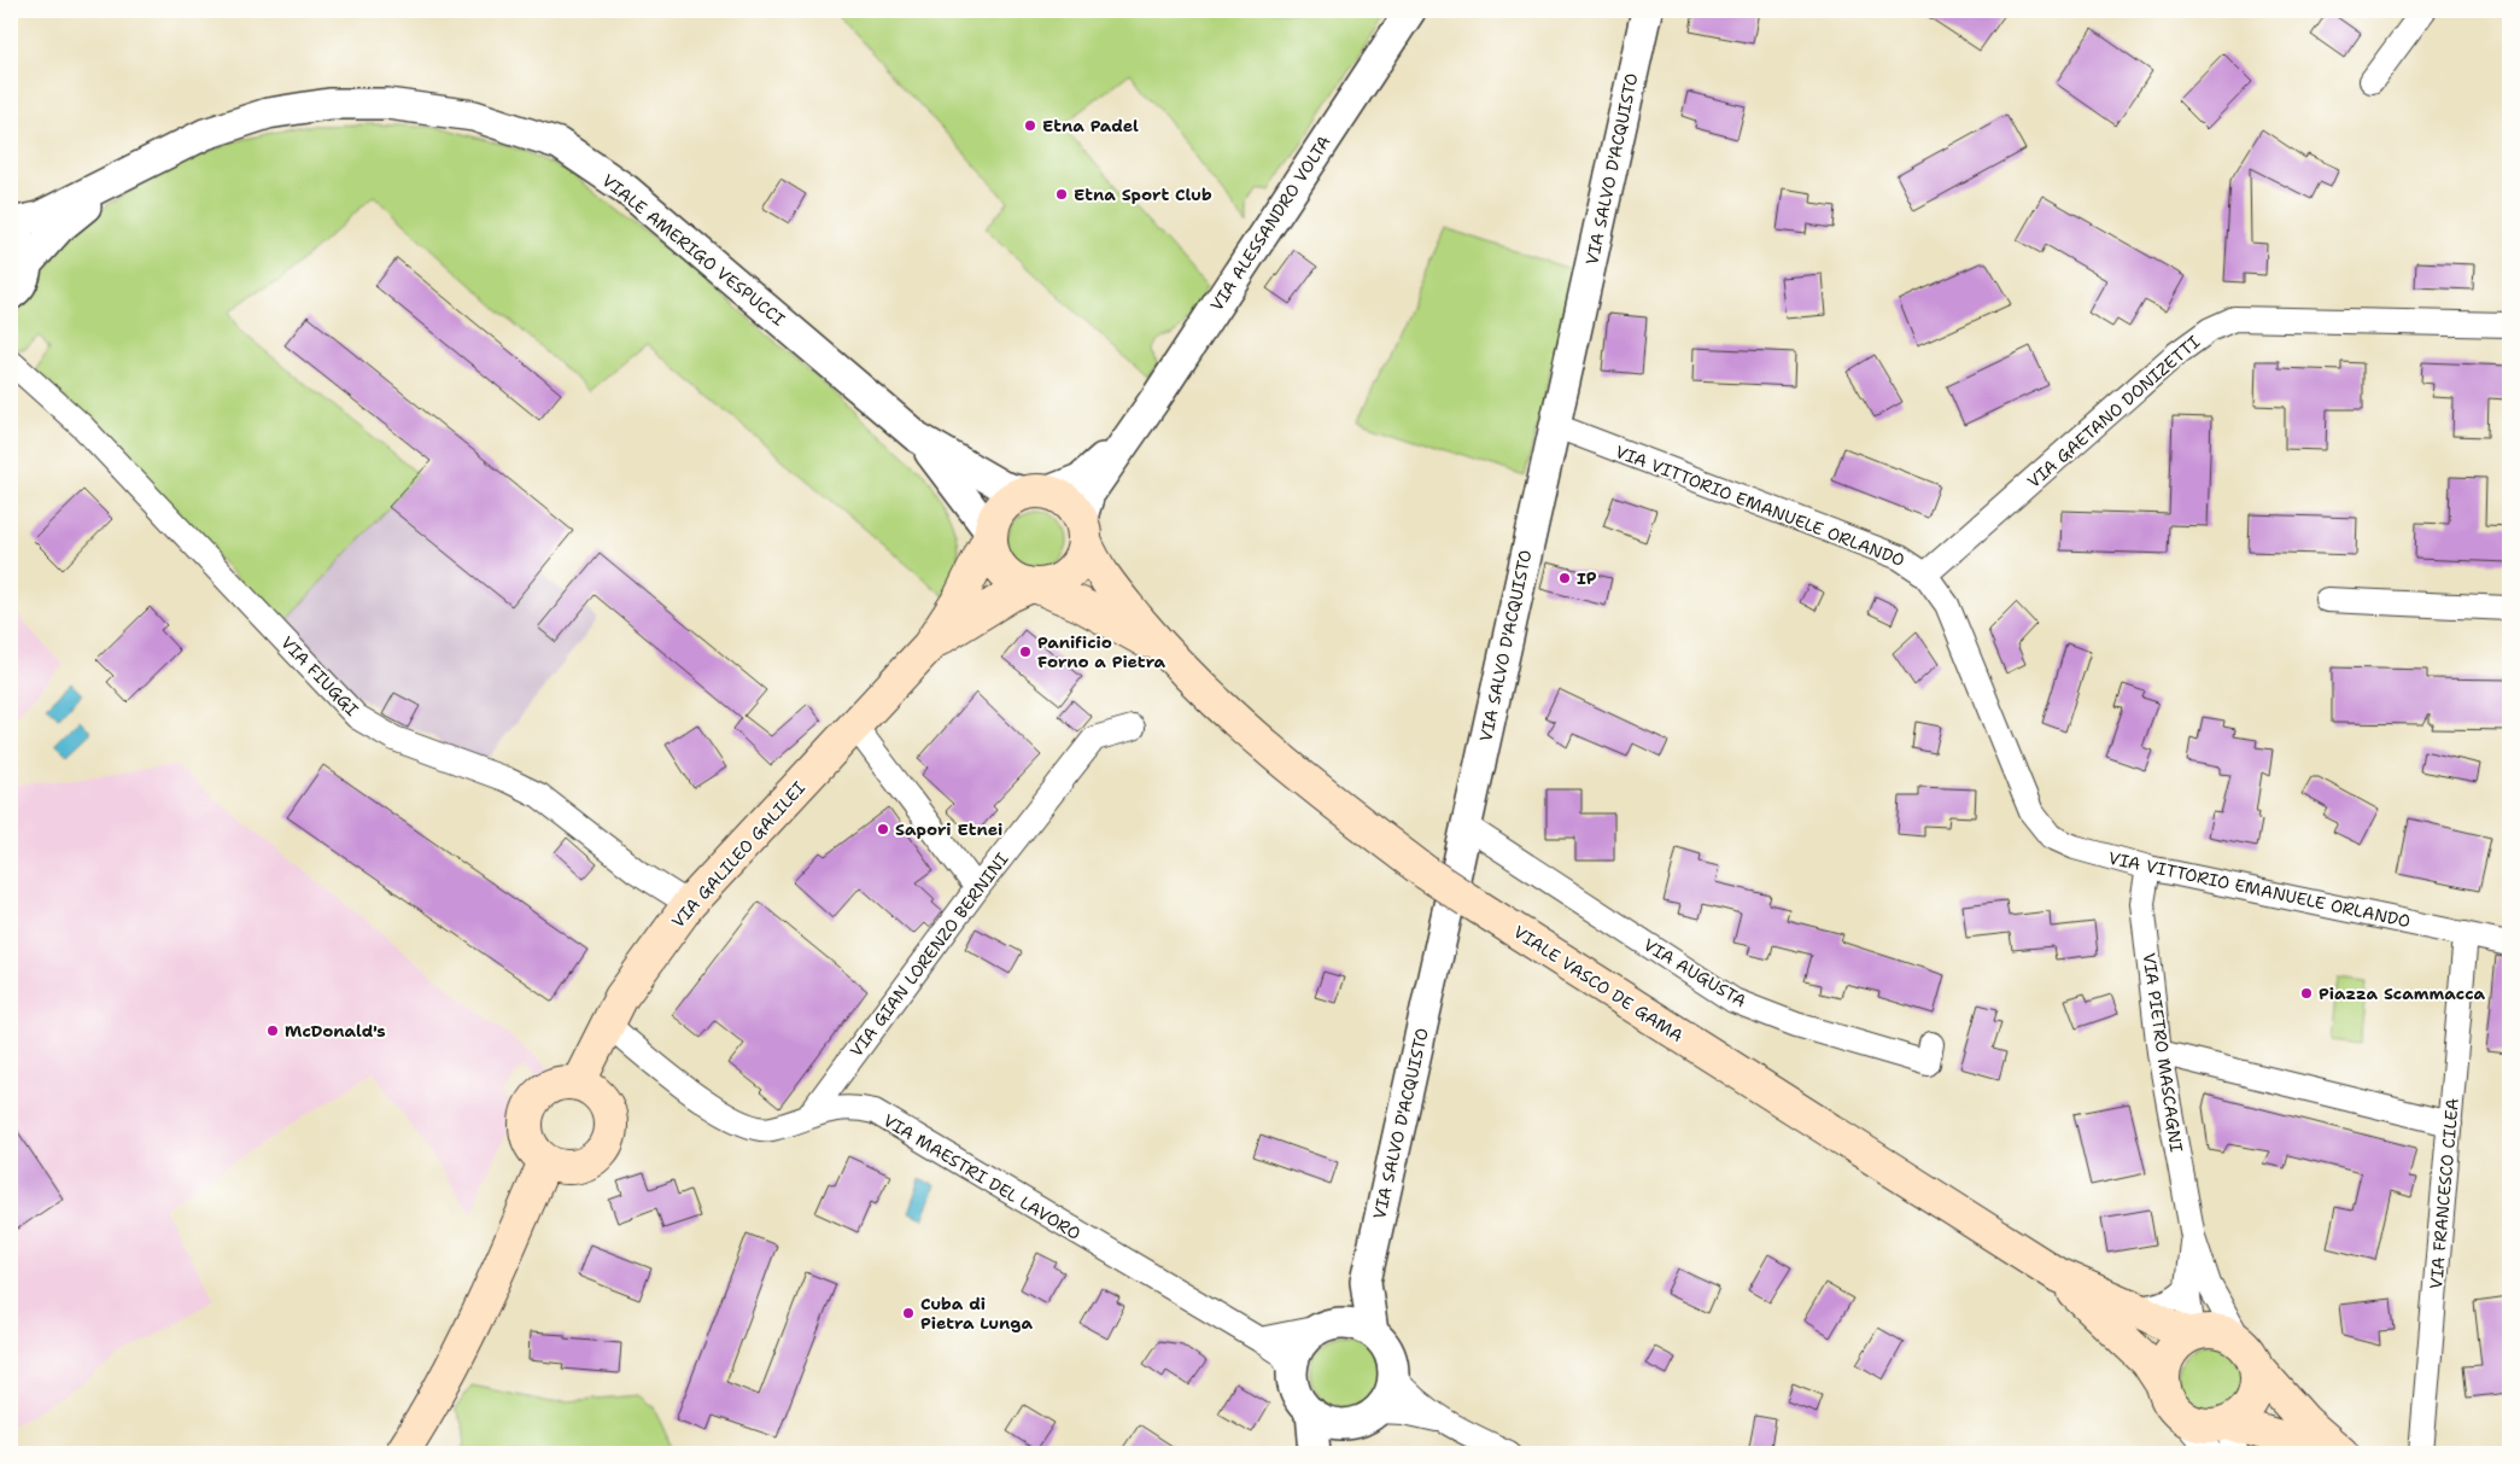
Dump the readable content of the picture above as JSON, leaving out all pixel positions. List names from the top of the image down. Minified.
{"streets":{"main road":["VIA GALILEO GALILEI","VIALE VASCO DE GAMA"],"street":["VIA SALVO D'ACQUISTO","VIA ALESSANDRO VOLTA","VIALE AMERIGO VESPUCCI","VIA GAETANO DONIZETTI","VIA VITTORIO EMANUELE ORLANDO","VIA FIUGGI","VIA GIAN LORENZO BERNINI","VIA AUGUSTA","VIA PIETRO MASCAGNI","VIA MAESTRI DEL LAVORO","VIA FRANCESCO CILEA"]},"crossings":[["VIA SALVO D'ACQUISTO","VIA VITTORIO EMANUELE ORLANDO"],["VIA SALVO D'ACQUISTO","VIA AUGUSTA"],["VIA GAETANO DONIZETTI","VIA VITTORIO EMANUELE ORLANDO"],["VIA VITTORIO EMANUELE ORLANDO","VIA PIETRO MASCAGNI"],["VIA VITTORIO EMANUELE ORLANDO","VIA FRANCESCO CILEA"],["VIA FIUGGI","VIA GALILEO GALILEI"],["VIA GALILEO GALILEI","VIA MAESTRI DEL LAVORO"],["VIA GIAN LORENZO BERNINI","VIA MAESTRI DEL LAVORO"]],"places":["Etna Padel","Etna Sport Club","IP","Panificio Forno a Pietra","Sapori Etnei","Piazza Scammacca","McDonald's","Cuba di Pietra Lunga"]}
